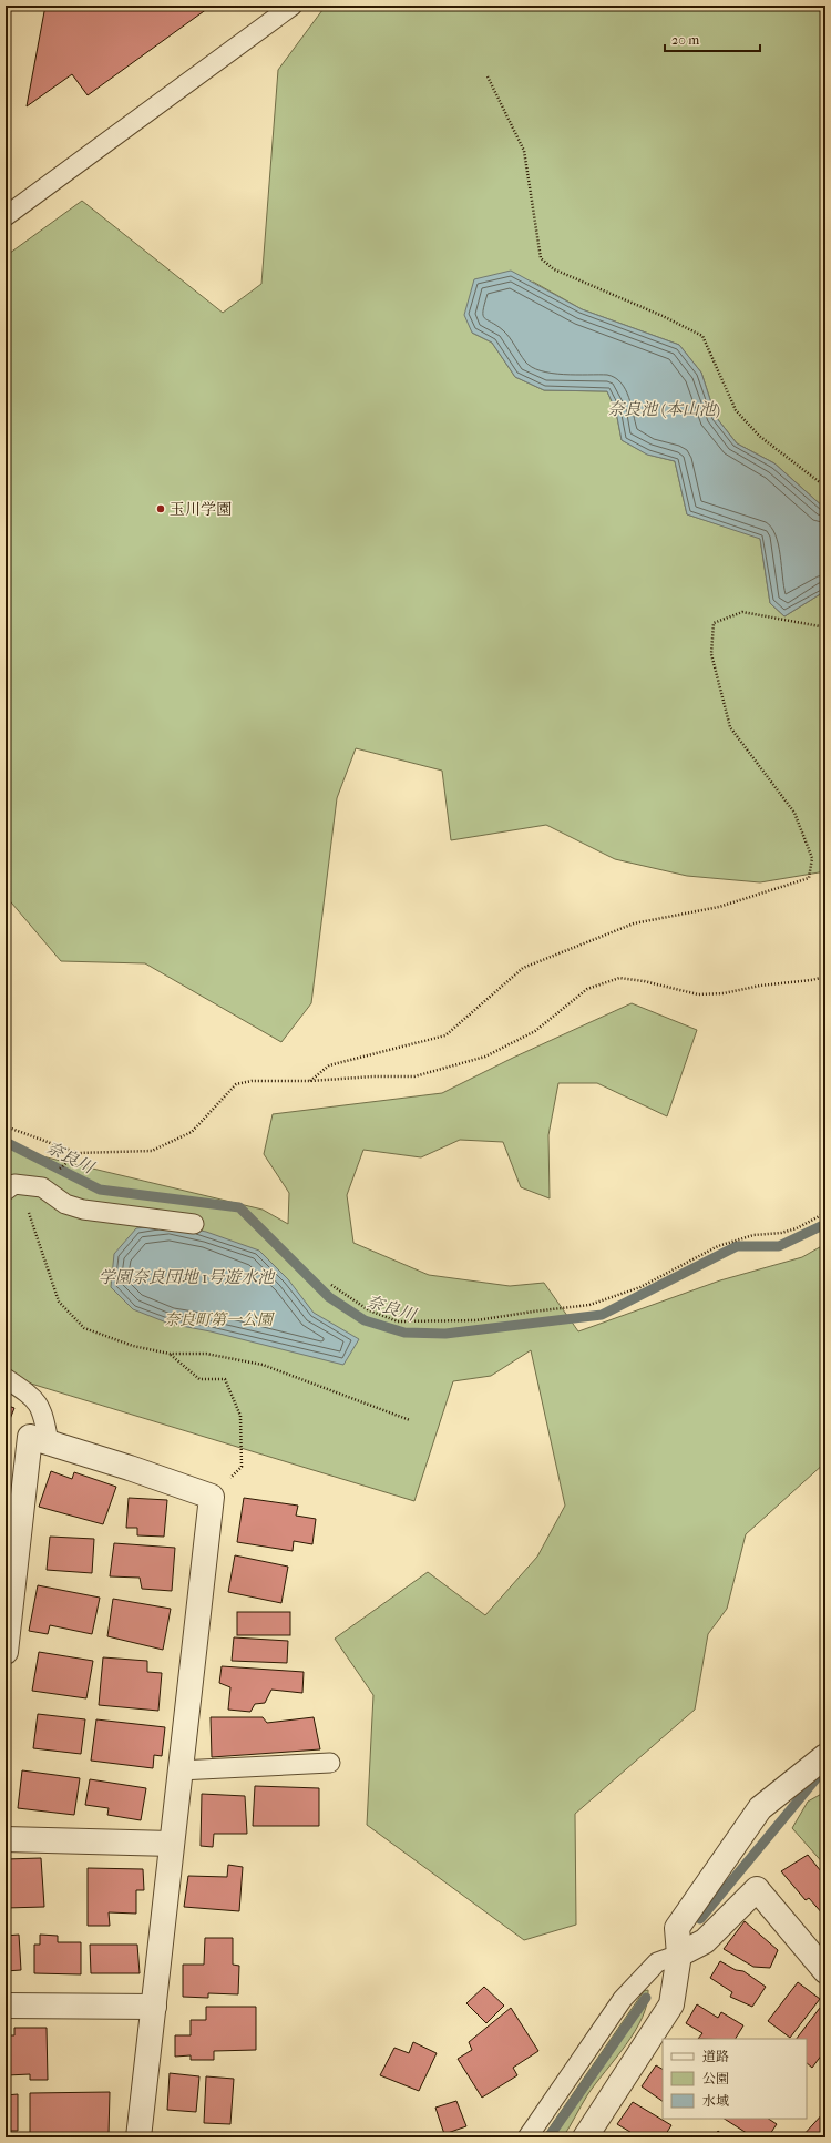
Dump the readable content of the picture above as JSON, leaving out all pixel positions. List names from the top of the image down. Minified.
{"water":["奈良池 (本山池)","奈良川","学園奈良団地 1号遊水池"],"parks":["奈良町第一公園"],"places":["玉川学園"],"legend":["道路","公園","水域"],"scale_bar":"20 m"}
